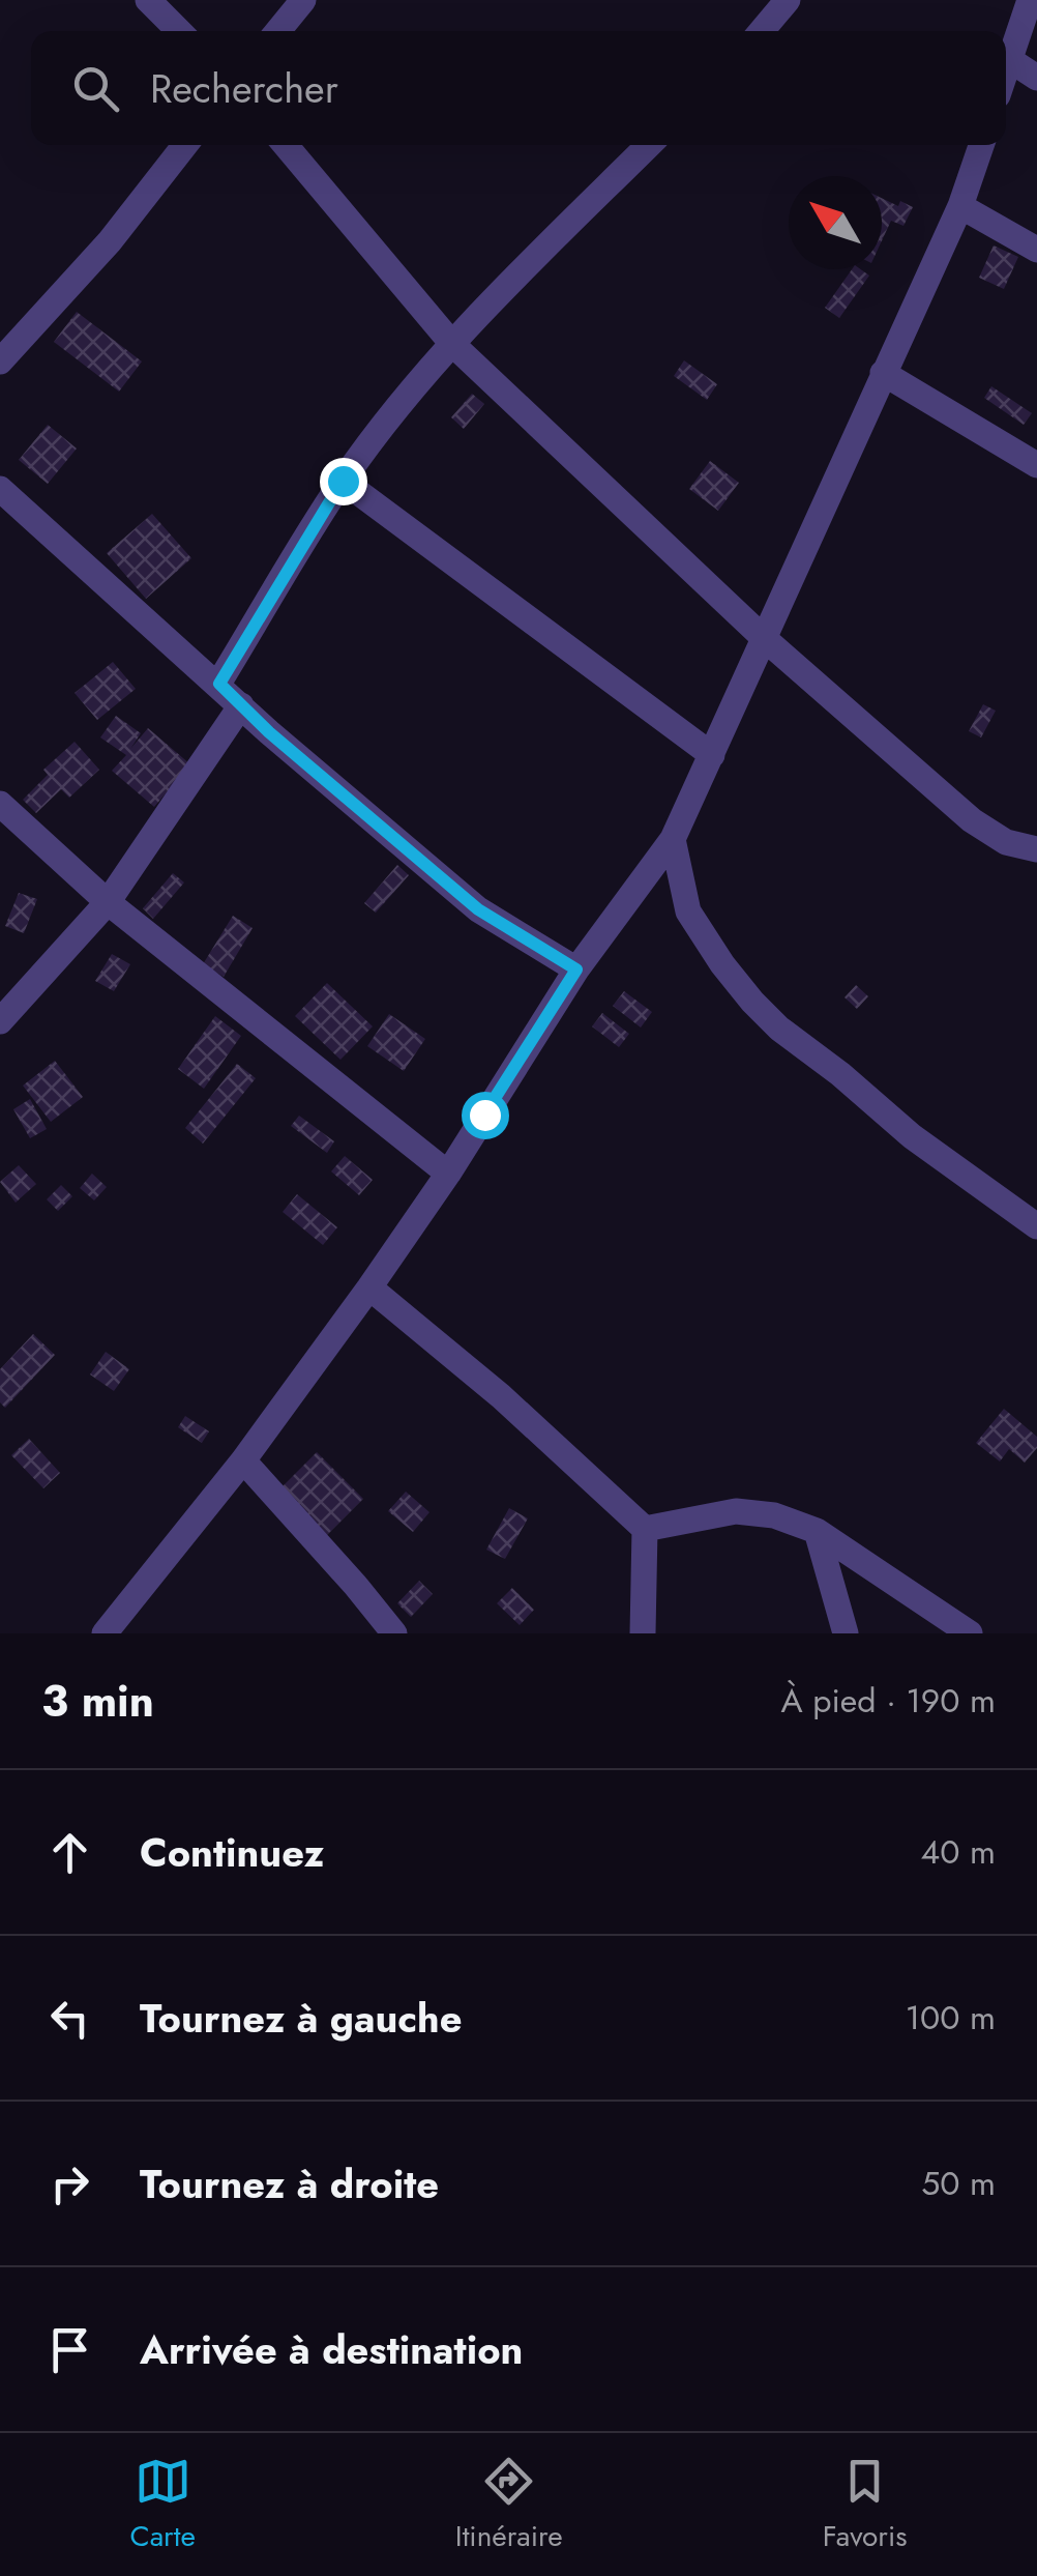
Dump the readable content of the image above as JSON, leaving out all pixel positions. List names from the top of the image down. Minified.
{"north":"top left","page":{"search":"Rechercher","heading":["3 min","À pied · 190 m"],"list":[["Continuez","40 m"],["Tournez à gauche","100 m"],["Tournez à droite","50 m"],"Arrivée à destination"],"nav":["Carte","Itinéraire","Favoris"]}}
